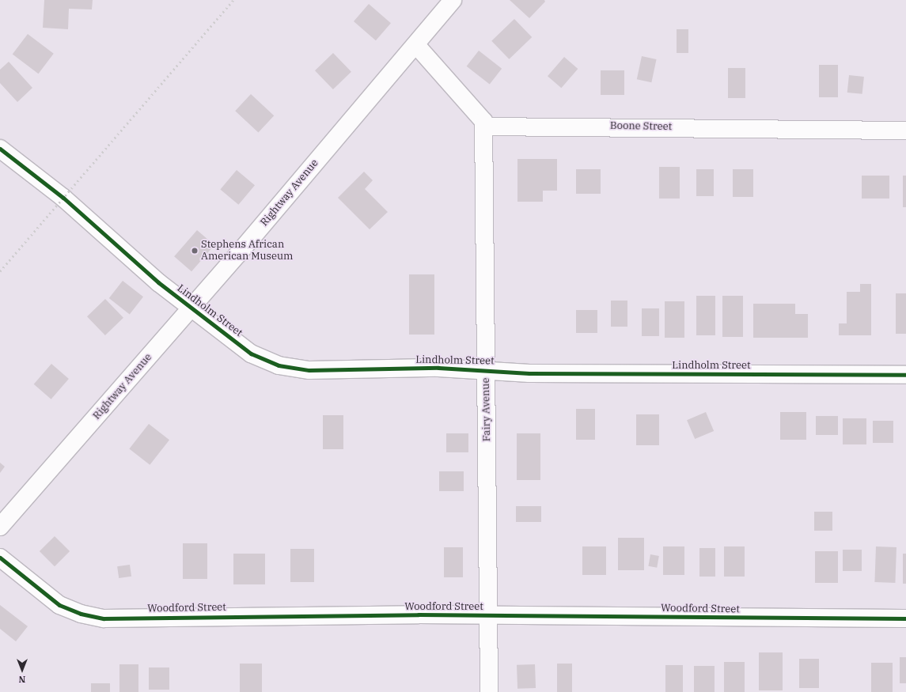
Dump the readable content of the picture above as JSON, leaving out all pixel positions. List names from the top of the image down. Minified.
{"streets":{"street":["Boone Street","Rightway Avenue","Lindholm Street","Fairy Avenue","Woodford Street"]},"crossings":[["Boone Street","Fairy Avenue"],["Rightway Avenue","Lindholm Street"],["Lindholm Street","Fairy Avenue"],["Fairy Avenue","Woodford Street"]],"places":["Stephens African American Museum"],"north":"bottom"}
